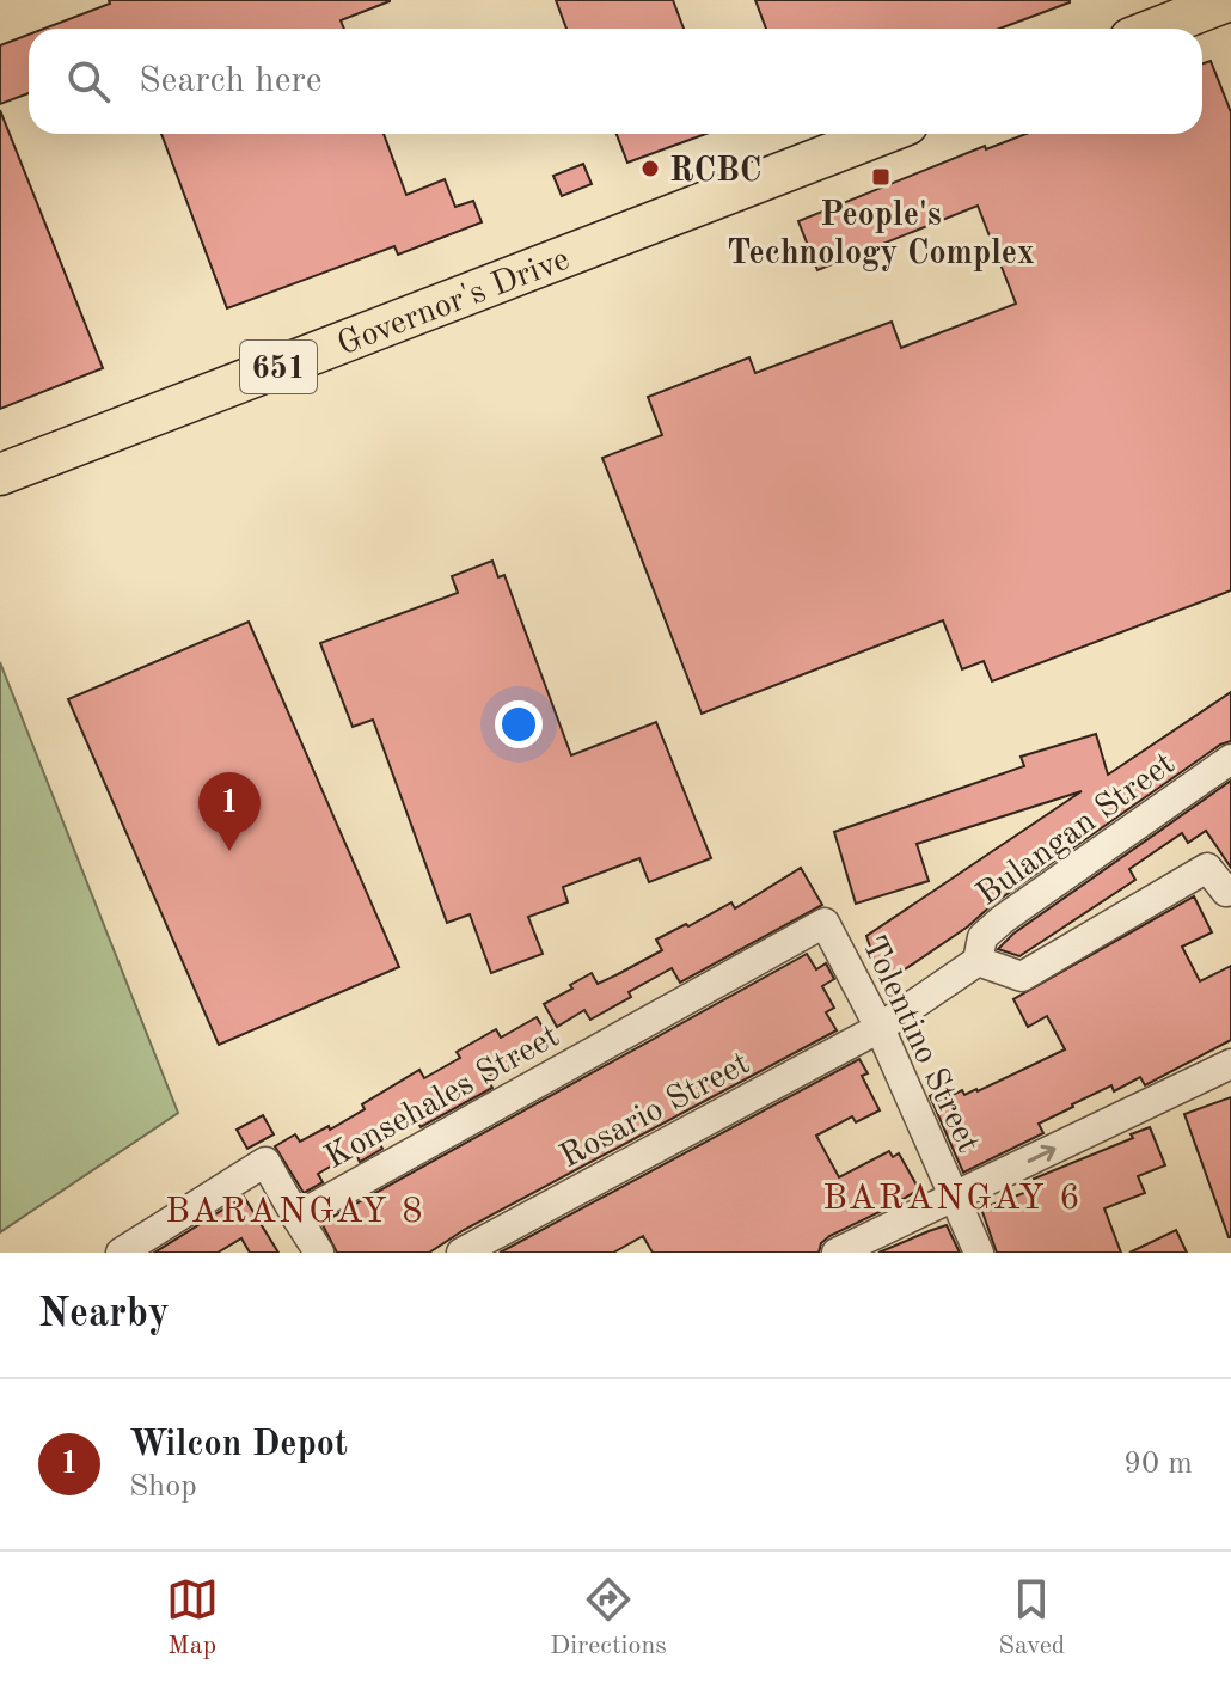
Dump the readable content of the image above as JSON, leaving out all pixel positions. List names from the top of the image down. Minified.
{"streets":{"highway":["Governor's Drive","651"],"street":["Bulangan Street","Tolentino Street","Konsehales Street","Rosario Street"]},"crossings":[["Bulangan Street","Tolentino Street"],["Bulangan Street","Rosario Street"],["Tolentino Street","Konsehales Street"],["Tolentino Street","Rosario Street"]],"districts":["BARANGAY 6","BARANGAY 8"],"places":{"other":["RCBC"],"transit":["People's Technology Complex"]},"page":{"search":"Search here","pins":"1","heading":"Nearby","list":[{"mark":"1","name":"Wilcon Depot","note":"Shop","value":"90 m"}],"nav":["Map","Directions","Saved"]}}
